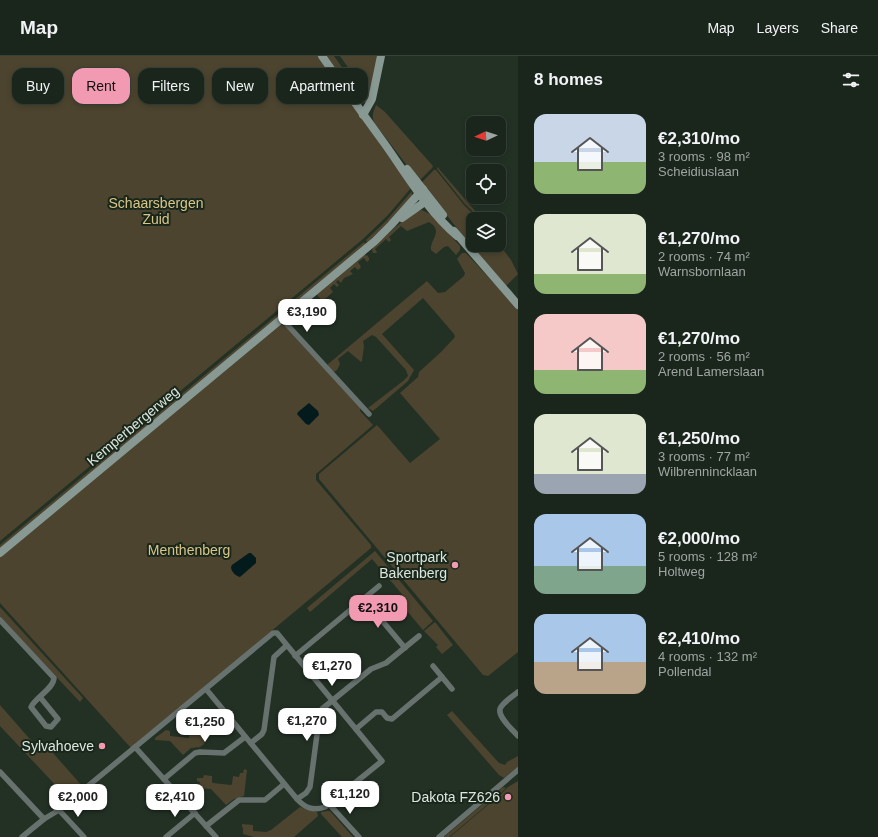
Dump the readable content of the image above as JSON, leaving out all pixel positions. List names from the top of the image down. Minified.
{"streets":{"main road":["Kemperbergerweg"]},"parks":["Schaarsbergen Zuid","Menthenberg"],"places":["Sportpark Bakenberg","Sylvahoeve","Dakota FZ626"],"north":"left","page":{"header":"Map","nav":["Map","Layers","Share"],"heading":"8 homes","chip":["Buy","Rent","Filters","New","Apartment"],"list":[{"name":"€2,310/mo","note":"3 rooms · 98 m² · Scheidiuslaan"},{"name":"€1,270/mo","note":"2 rooms · 74 m² · Warnsbornlaan"},{"name":"€1,270/mo","note":"2 rooms · 56 m² · Arend Lamerslaan"},{"name":"€1,250/mo","note":"3 rooms · 77 m² · Wilbrennincklaan"},{"name":"€2,000/mo","note":"5 rooms · 128 m² · Holtweg"},{"name":"€2,410/mo","note":"4 rooms · 132 m² · Pollendal"}],"price":["€3,190","€2,310","€1,270","€1,270","€1,250","€1,120","€2,000","€2,410"]}}
